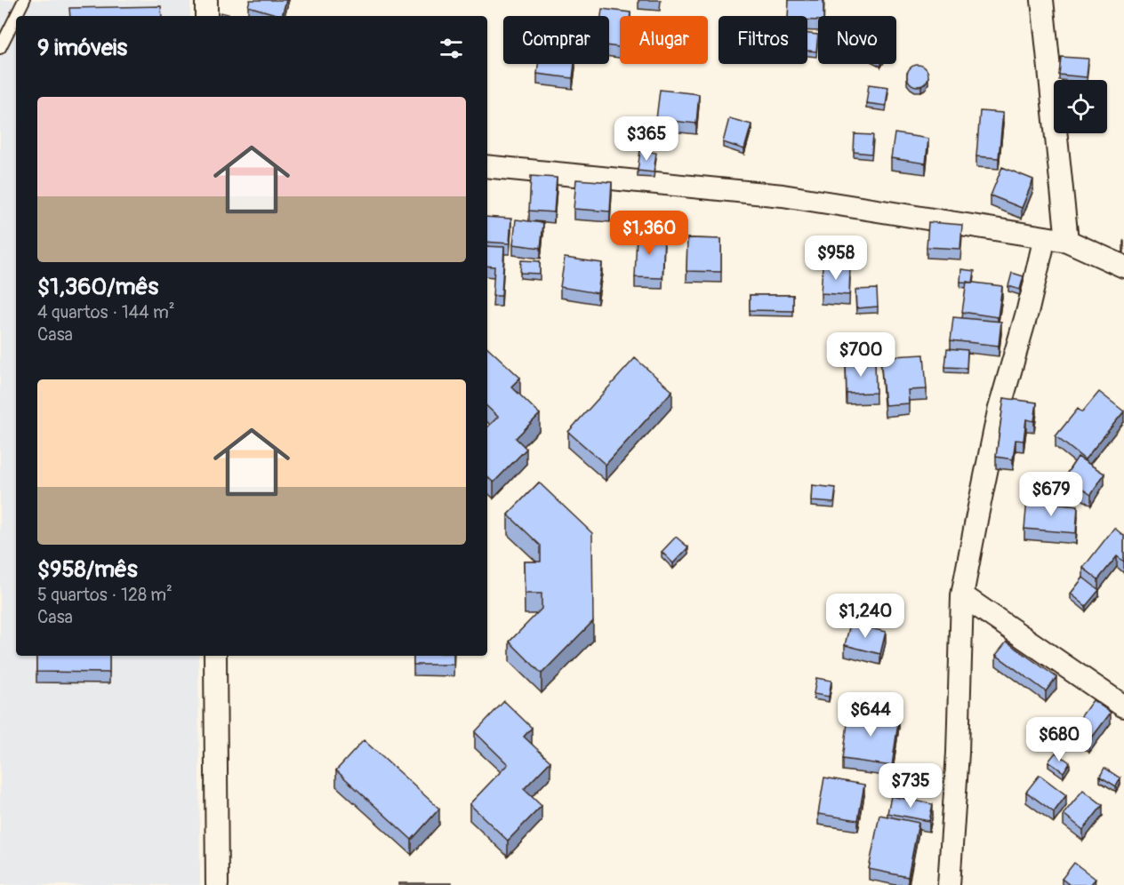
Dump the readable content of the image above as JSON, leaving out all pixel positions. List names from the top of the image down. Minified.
{"page":{"chip":["Comprar","Alugar","Filtros","Novo"],"heading":"9 imóveis","list":[{"name":"$1,360/mês","note":"4 quartos · 144 m² · Casa"},{"name":"$958/mês","note":"5 quartos · 128 m² · Casa"}],"price":["$365","$1,360","$958","$700","$679","$1,240","$644","$680","$735"]}}
